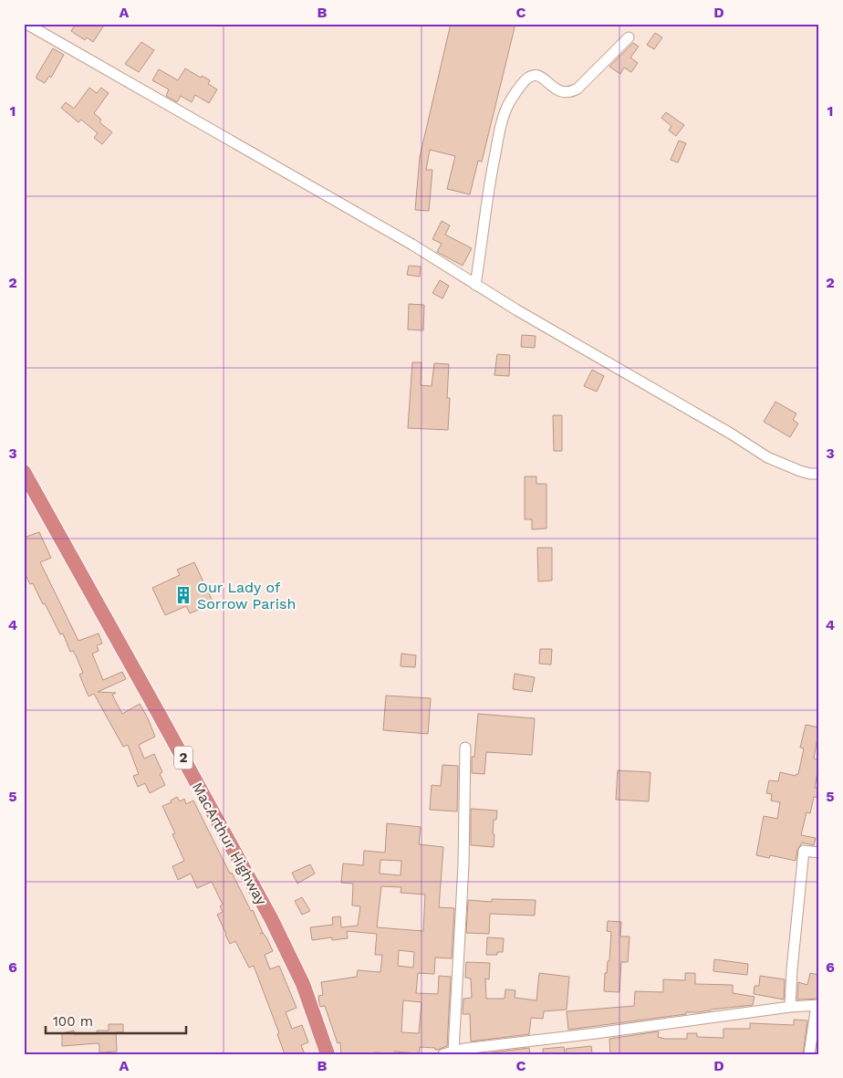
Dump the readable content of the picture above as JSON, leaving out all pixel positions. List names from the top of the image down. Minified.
{"streets":{"highway":["2","MacArthur Highway"]},"places":{"building":["Our Lady of Sorrow Parish"]},"scale_bar":"100 m","grid":{"columns":["A","B","C","D"],"rows":["1","2","3","4","5","6"]}}
